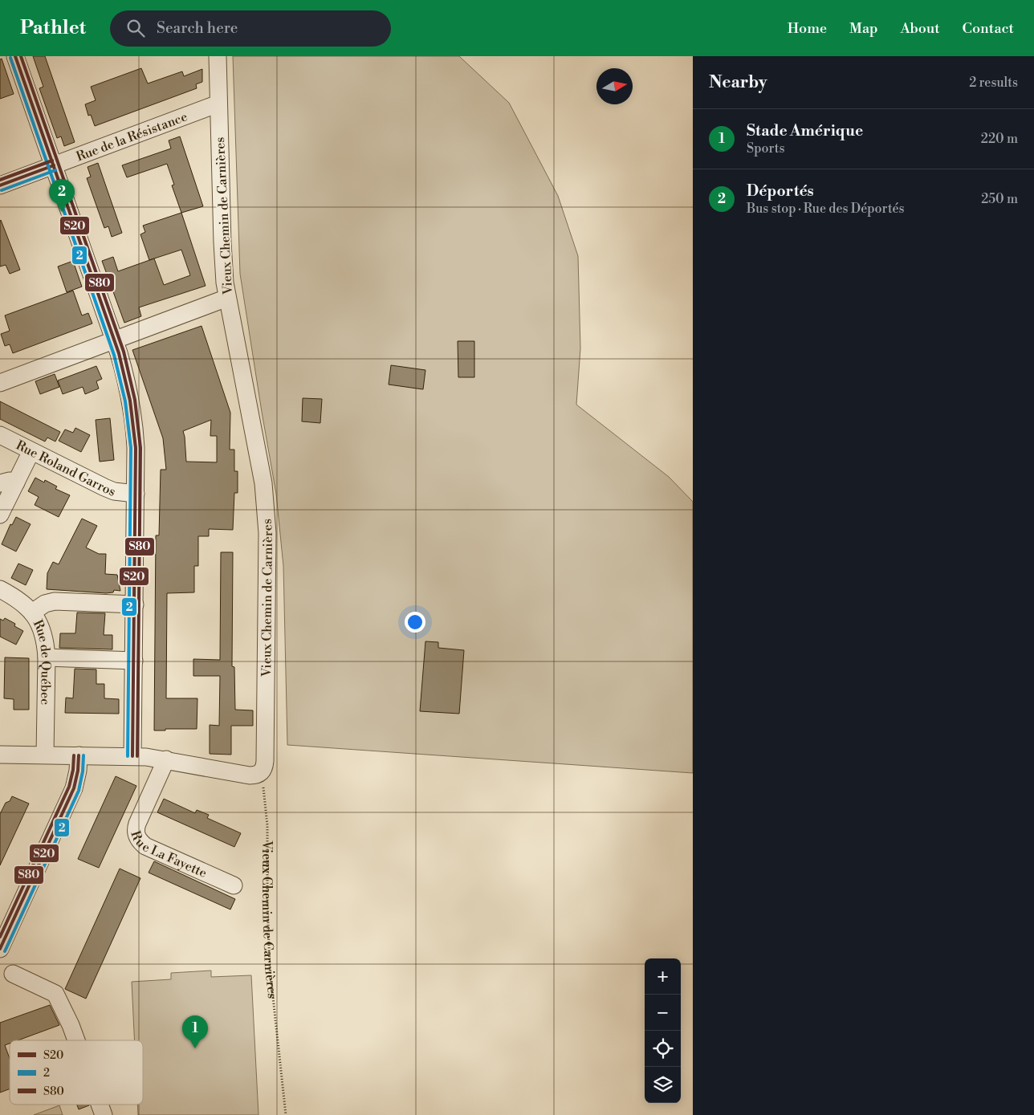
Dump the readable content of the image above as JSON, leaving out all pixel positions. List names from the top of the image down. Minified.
{"streets":{"street":["Rue de la Résistance","Vieux Chemin de Carnières","Rue Roland Garros","Rue de Québec","Rue La Fayette"]},"crossings":[["Rue de la Résistance","Vieux Chemin de Carnières"]],"lines":["transit line S20","transit line S80","transit line 2"],"legend":["S20","2","S80"],"north":"right","page":{"header":"Pathlet","search":"Search here","nav":["Home","Map","About","Contact"],"heading":["Nearby","2 results"],"list":[{"mark":"1","name":"Stade Amérique","note":"Sports","value":"220 m"},{"mark":"2","name":"Déportés","note":"Bus stop · Rue des Déportés","value":"250 m"}],"pins":["2","1"],"map_buttons":["+","−"]}}
